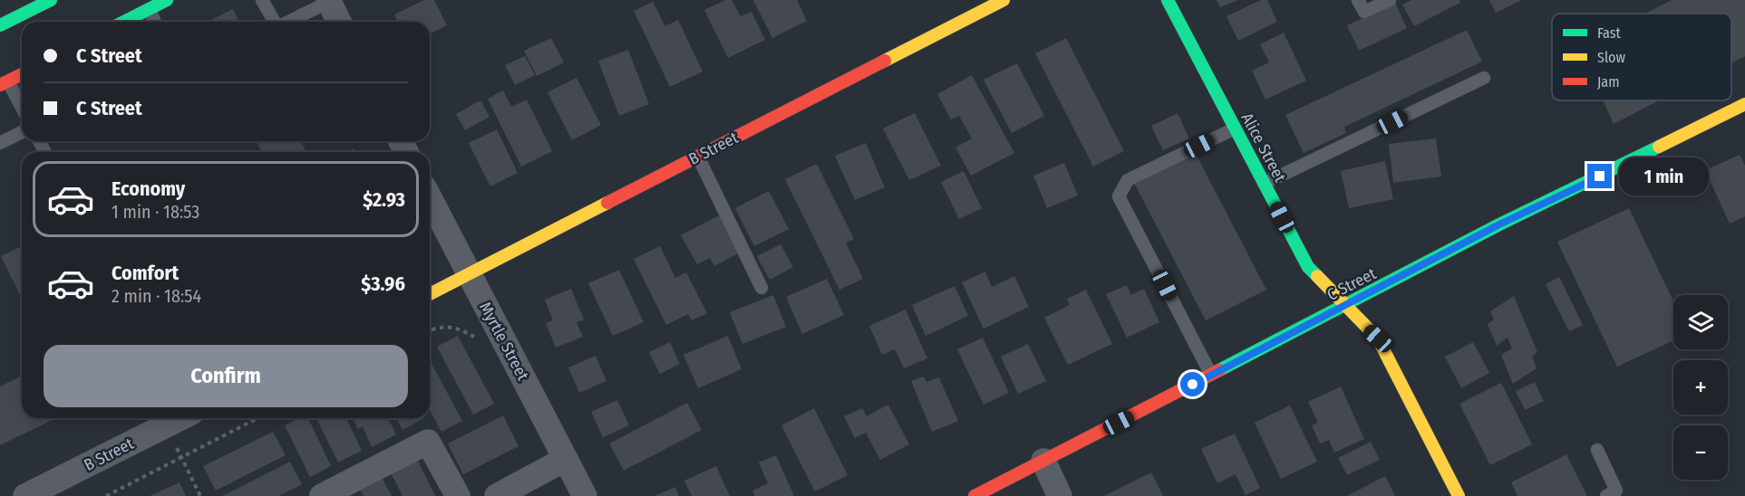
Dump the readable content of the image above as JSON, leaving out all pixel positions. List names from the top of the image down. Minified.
{"streets":{"street":["Alice Street","B Street","C Street","Myrtle Street"]},"crossings":[["Alice Street","C Street"],["B Street","Myrtle Street"]],"legend":["Fast","Slow","Jam"],"page":{"banner":["C Street","C Street"],"bubble":"1 min","list":[{"name":"Economy","note":"1 min · 18:53","value":"$2.93"},{"name":"Comfort","note":"2 min · 18:54","value":"$3.96"}],"map_buttons":["+","−"],"buttons":"Confirm"}}
